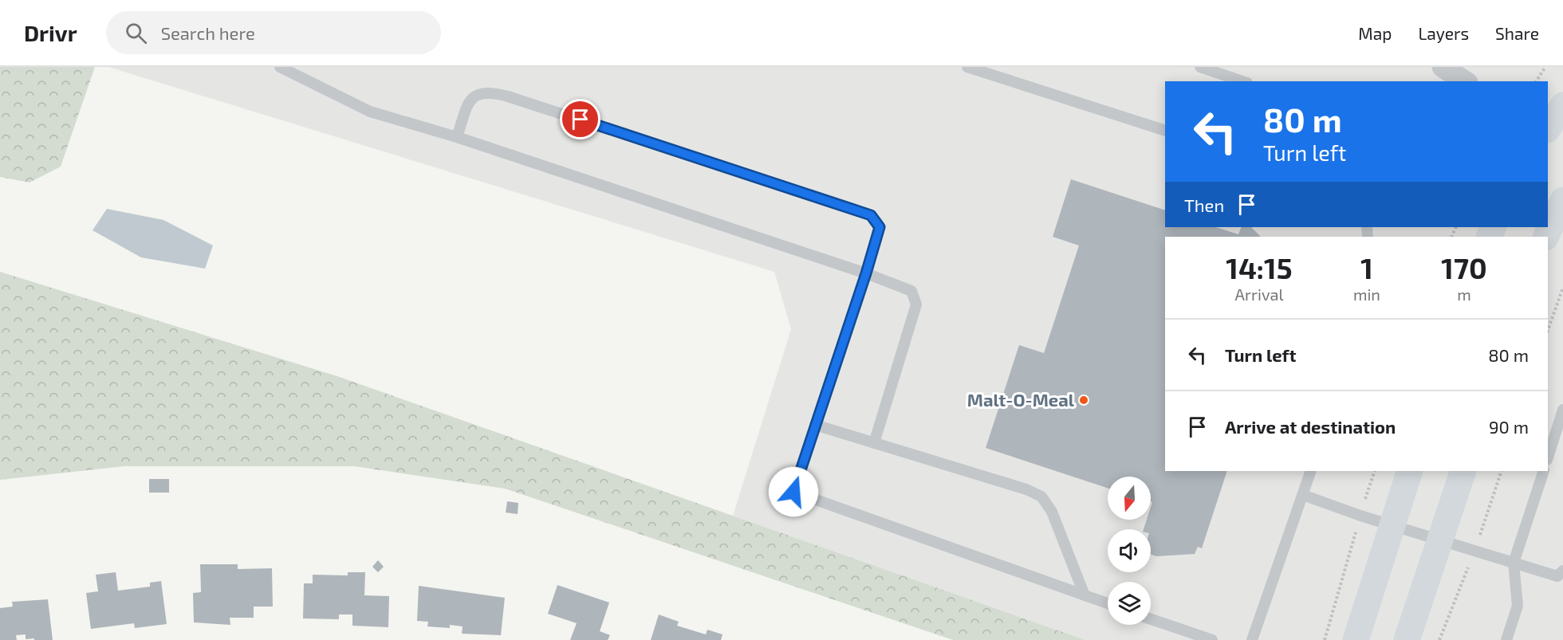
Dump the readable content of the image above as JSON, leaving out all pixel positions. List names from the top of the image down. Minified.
{"places":["Malt-O-Meal"],"north":"bottom","page":{"header":"Drivr","search":"Search here","nav":["Map","Layers","Share"],"turn":["80 m","Turn left"],"then":"Then","eta":["14:15","Arrival","1","min","170","m"],"list":[{"name":"Turn left","value":"80 m"},{"name":"Arrive at destination","value":"90 m"}]}}
